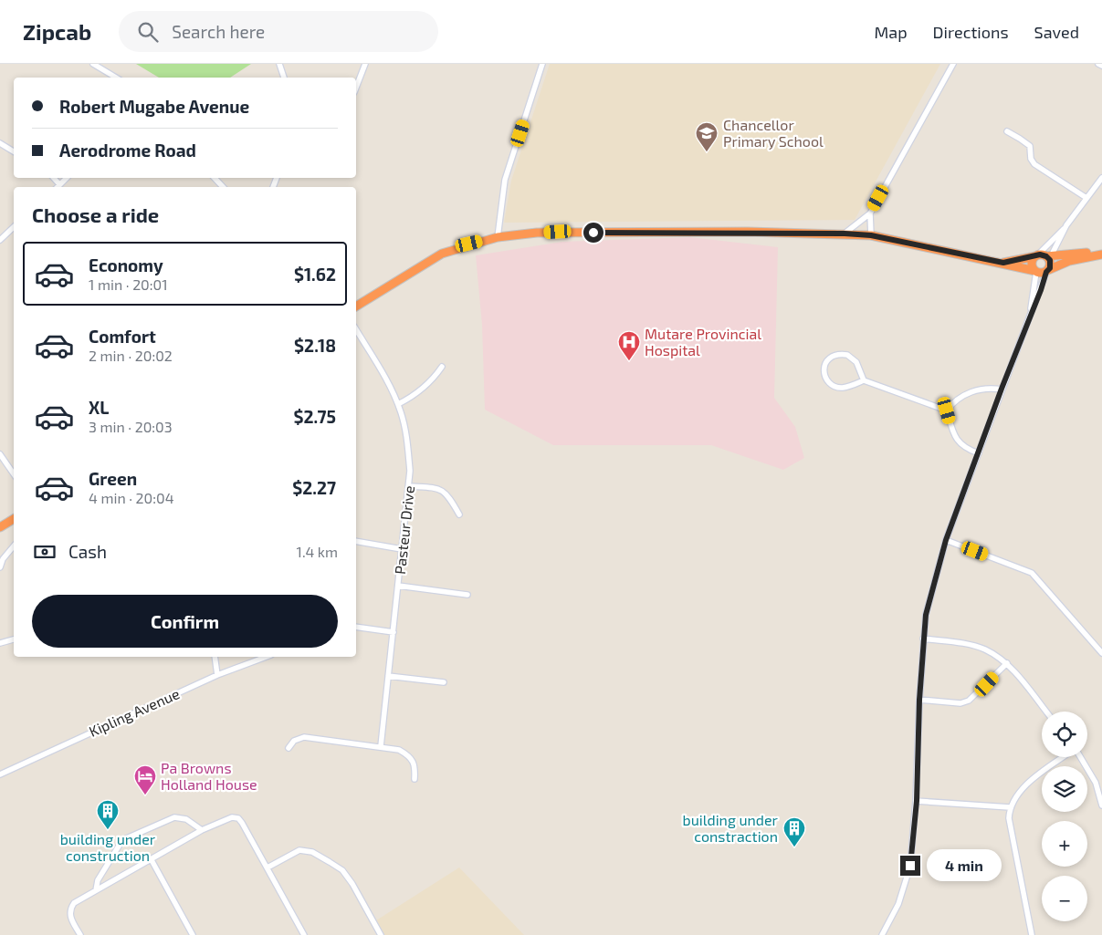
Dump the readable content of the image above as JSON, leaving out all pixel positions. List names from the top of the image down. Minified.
{"streets":{"street":["Pasteur Drive","Kipling Avenue"]},"places":{"school or university":["Chancellor Primary School"],"hospital":["Mutare Provincial Hospital"],"hotel":["Pa Browns Holland House"],"building":["building under construction","building under constraction"]},"page":{"header":"Zipcab","search":"Search here","nav":["Map","Directions","Saved"],"banner":["Robert Mugabe Avenue","Aerodrome Road"],"heading":"Choose a ride","list":[{"name":"Economy","note":"1 min · 20:01","value":"$1.62"},{"name":"Comfort","note":"2 min · 20:02","value":"$2.18"},{"name":"XL","note":"3 min · 20:03","value":"$2.75"},{"name":"Green","note":"4 min · 20:04","value":"$2.27"}],"pay":["Cash","1.4 km"],"buttons":"Confirm","map_buttons":["+","−"],"bubble":"4 min"}}
